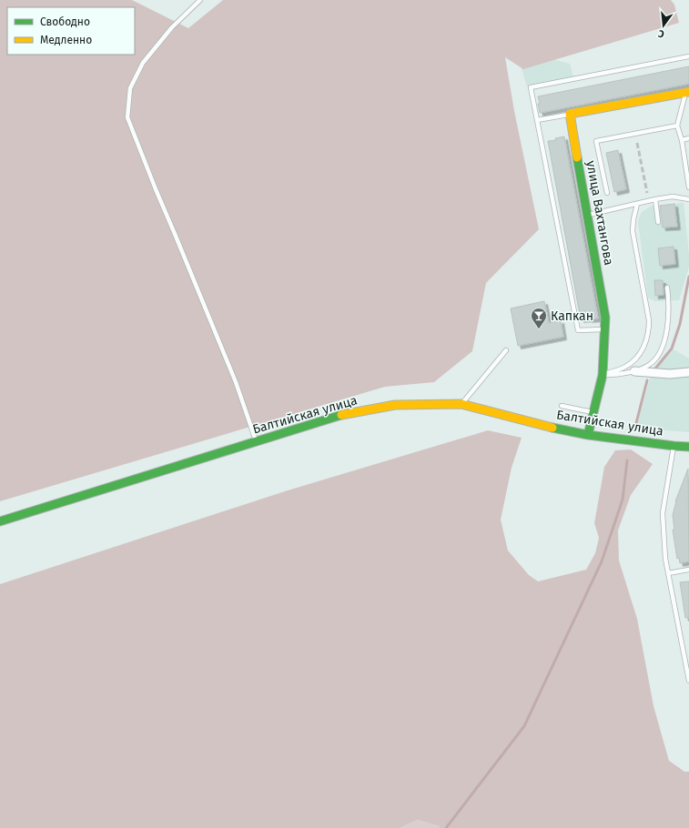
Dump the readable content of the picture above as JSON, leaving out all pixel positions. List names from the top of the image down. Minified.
{"streets":{"main road":["улица Вахтангова","Балтийская улица"]},"crossings":[["улица Вахтангова","Балтийская улица"]],"places":{"bar":["Капкан"]},"legend":["Свободно","Медленно"],"north":"bottom"}
